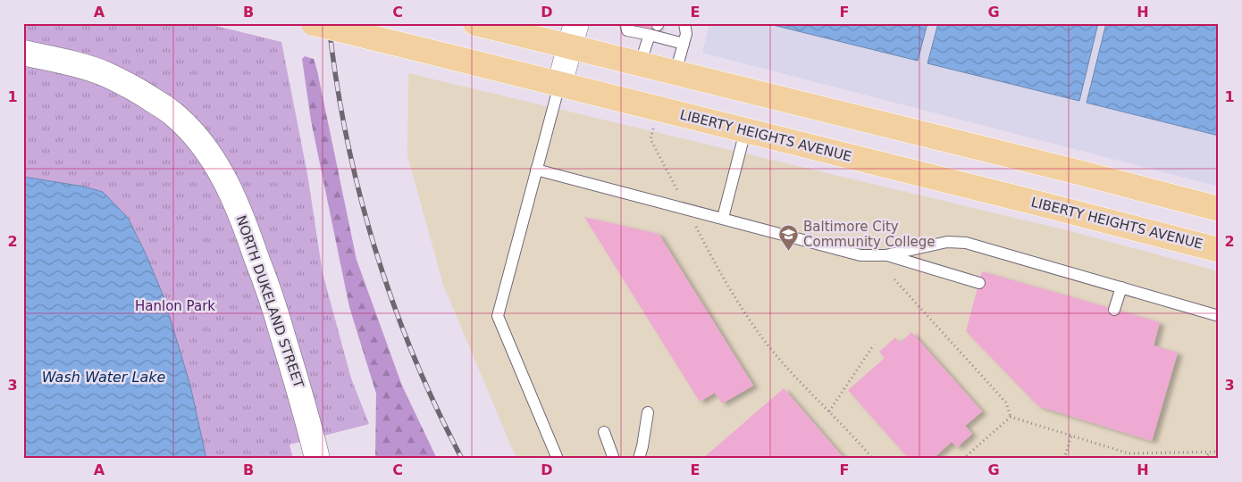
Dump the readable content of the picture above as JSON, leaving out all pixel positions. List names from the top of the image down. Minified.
{"streets":{"main road":["LIBERTY HEIGHTS AVENUE"],"street":["NORTH DUKELAND STREET"]},"water":["Wash Water Lake"],"parks":["Hanlon Park"],"places":{"school or university":["Baltimore City Community College"]},"grid":{"columns":["A","B","C","D","E","F","G","H"],"rows":["1","2","3"]}}
